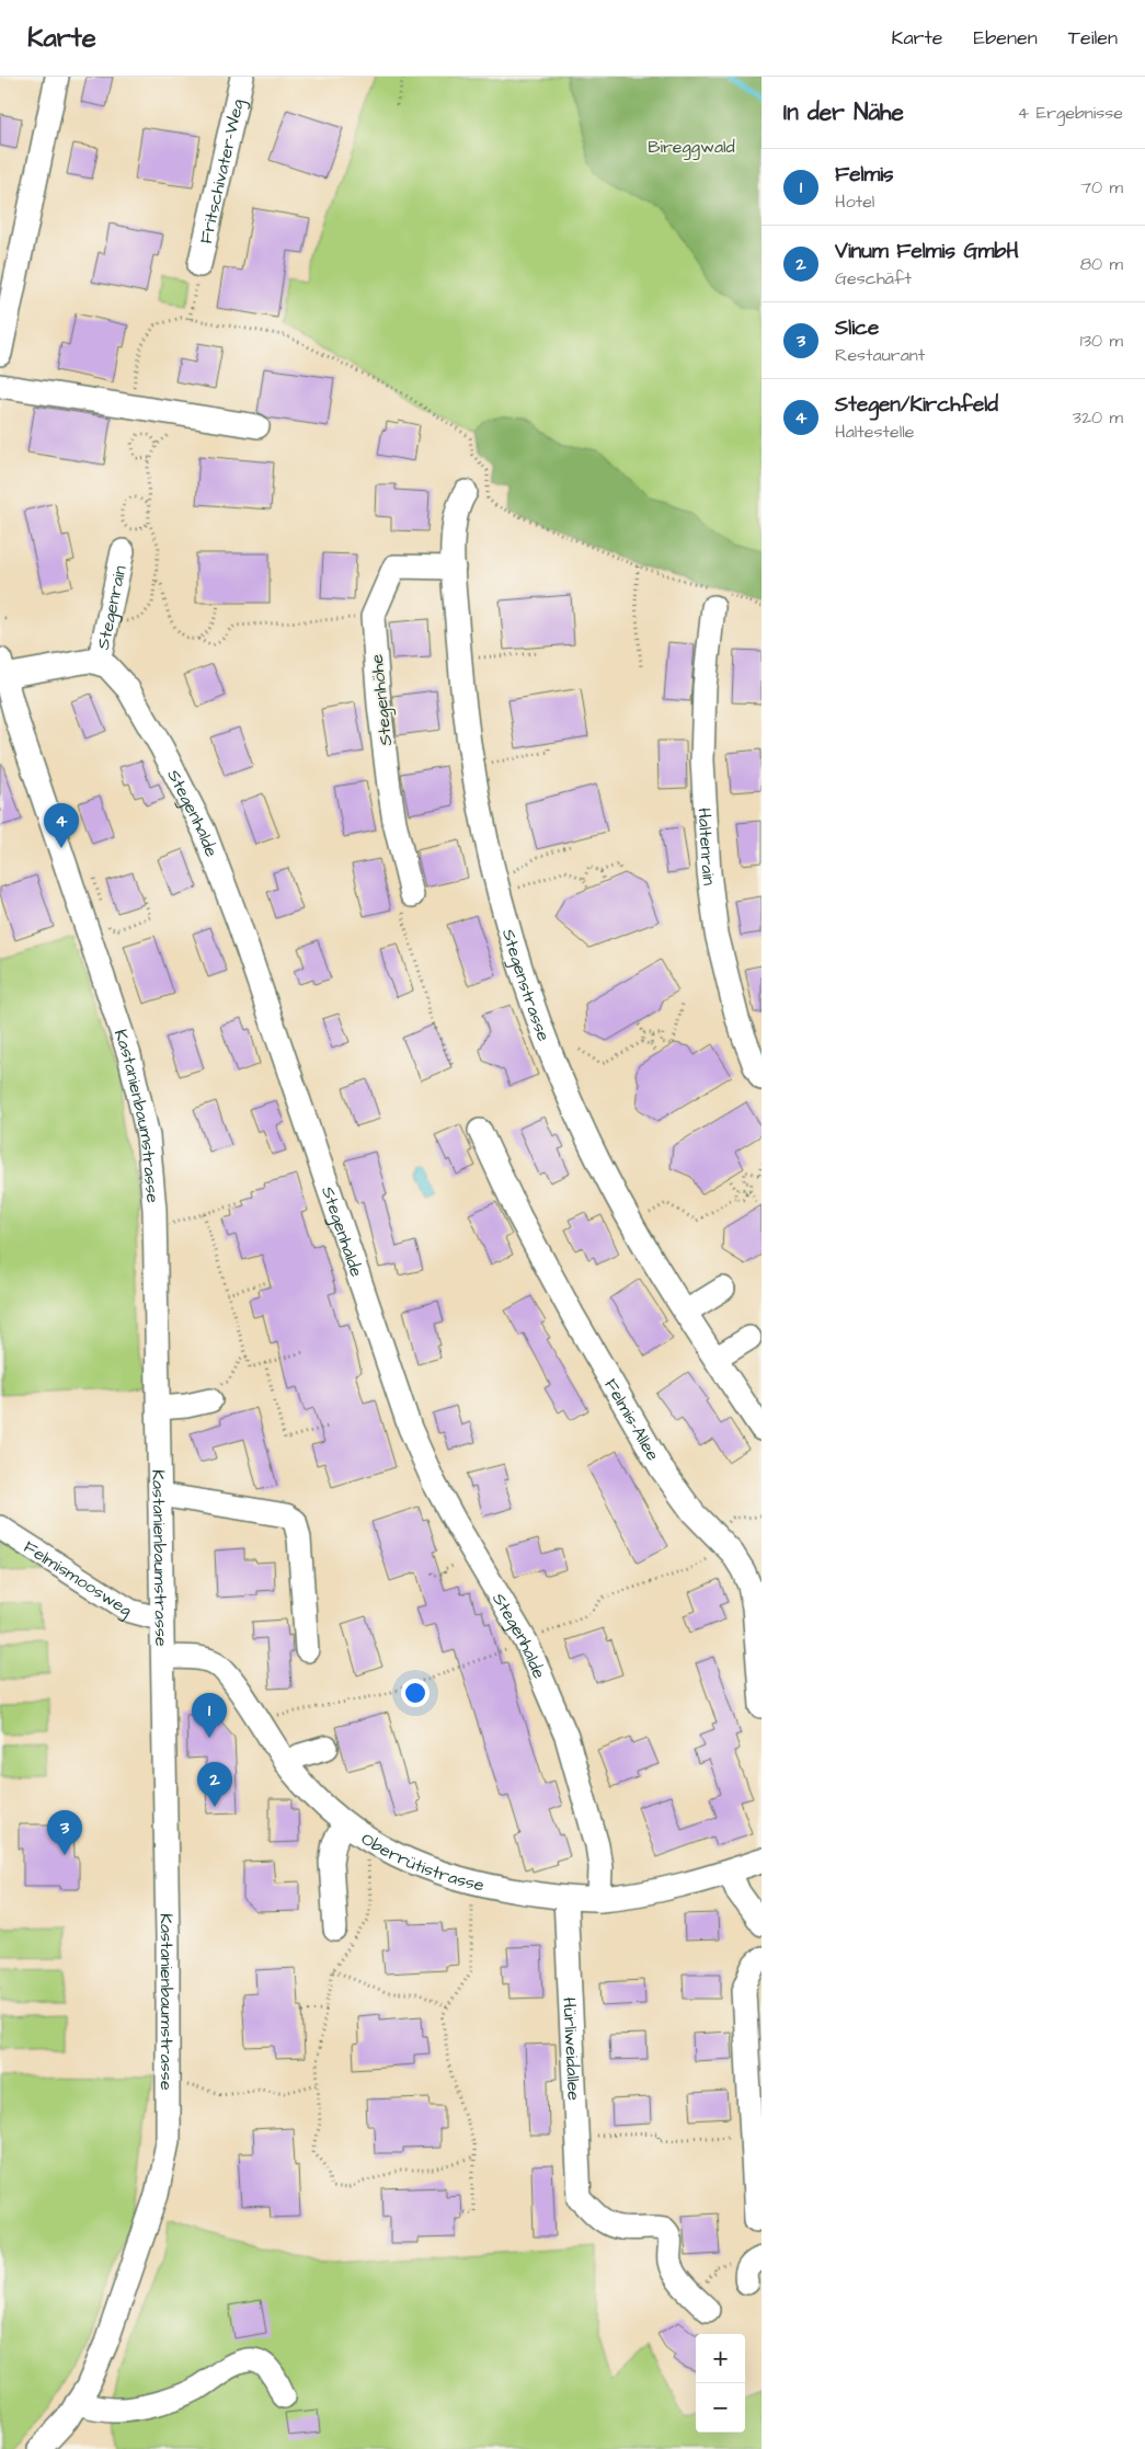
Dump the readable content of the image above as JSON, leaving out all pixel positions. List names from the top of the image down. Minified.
{"streets":{"street":["Fritschivater-Weg","Stegenrain","Stegenhöhe","Stegenhalde","Haltenrain","Stegenstrasse","Kastanienbaumstrasse","Felmis-Allee","Felmismoosweg","Oberrütistrasse","Hürliweidallee"]},"crossings":[["Stegenrain","Stegenhalde"],["Stegenhöhe","Stegenstrasse"],["Stegenhalde","Oberrütistrasse"],["Kastanienbaumstrasse","Felmismoosweg"],["Kastanienbaumstrasse","Oberrütistrasse"],["Oberrütistrasse","Hürliweidallee"]],"parks":["Bireggwald"],"page":{"header":"Karte","nav":["Karte","Ebenen","Teilen"],"heading":["In der Nähe","4 Ergebnisse"],"list":[{"mark":"1","name":"Felmis","note":"Hotel","value":"70 m"},{"mark":"2","name":"Vinum Felmis GmbH","note":"Geschäft","value":"80 m"},{"mark":"3","name":"Slice","note":"Restaurant","value":"130 m"},{"mark":"4","name":"Stegen/Kirchfeld","note":"Haltestelle","value":"320 m"}],"pins":["4","1","2","3"],"map_buttons":["+","−"]}}
